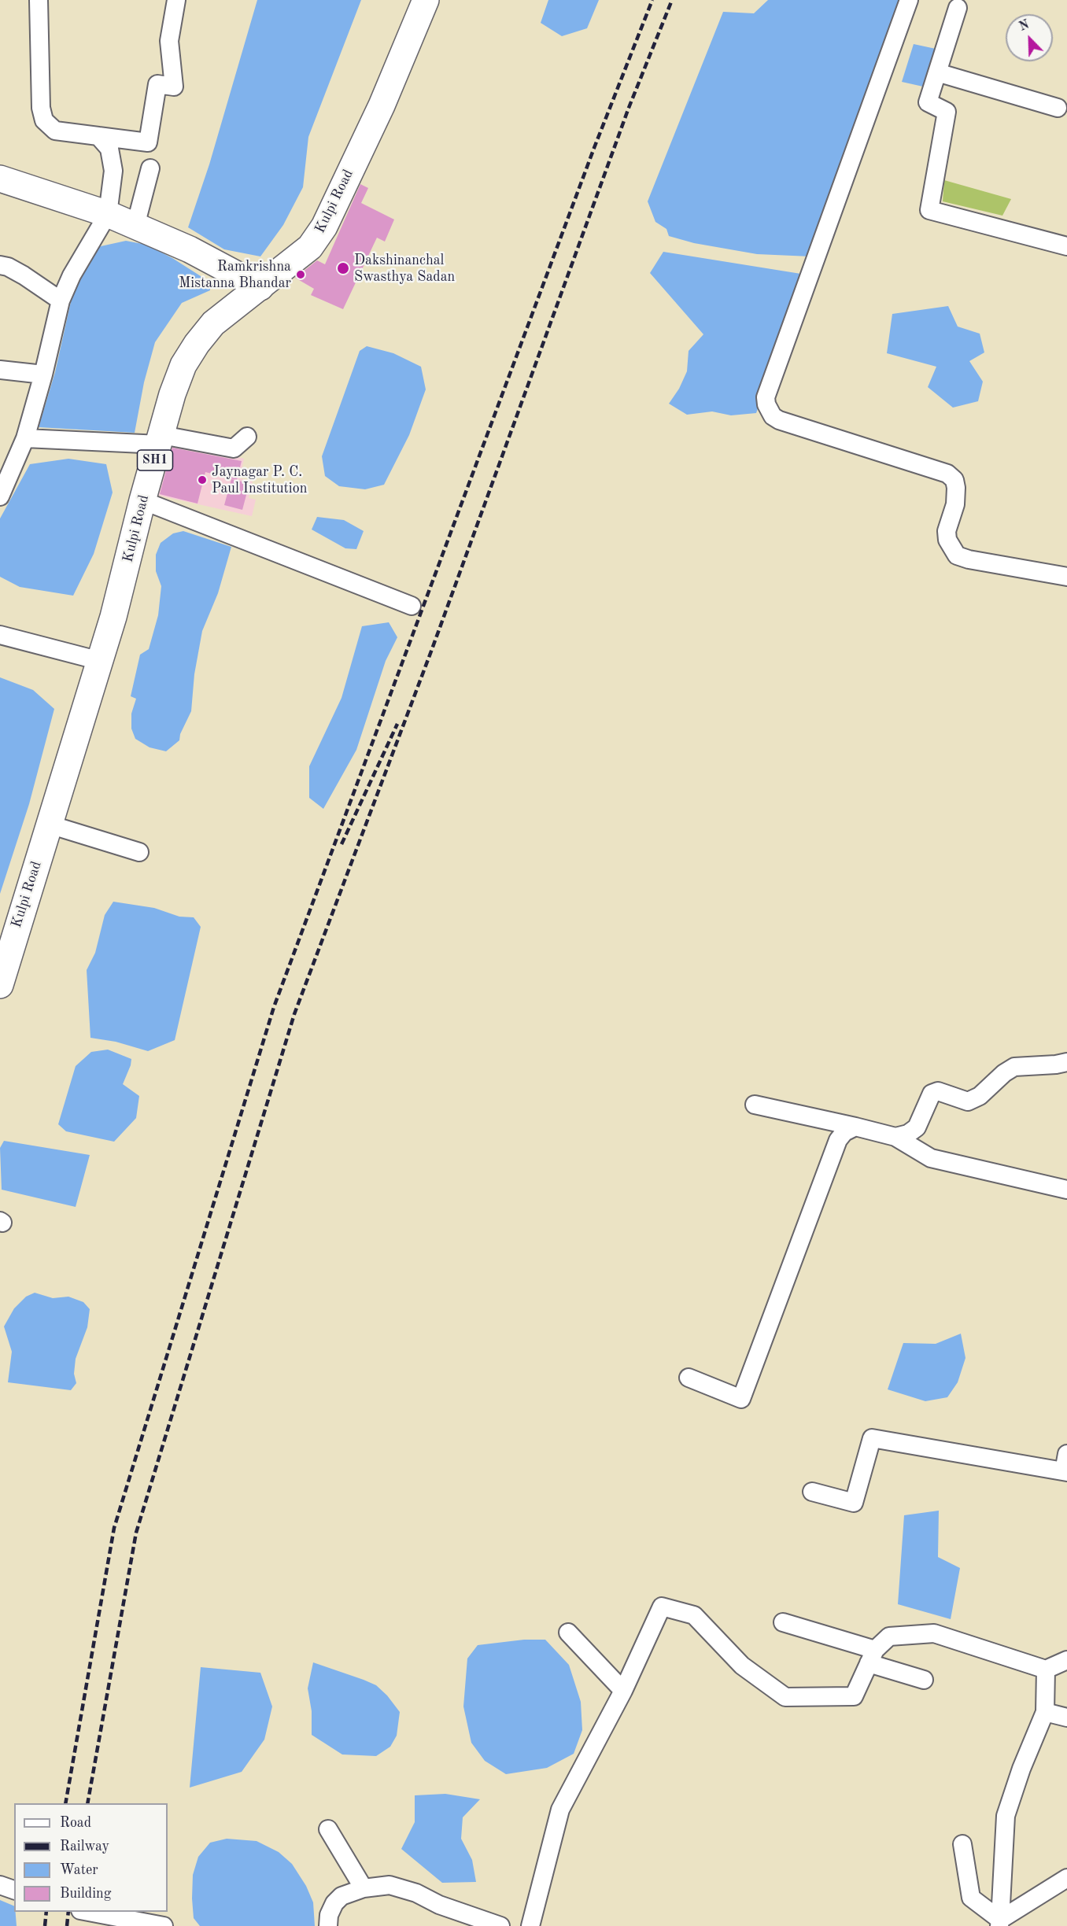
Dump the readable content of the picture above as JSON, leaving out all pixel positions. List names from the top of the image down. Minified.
{"streets":{"main road":["Kulpi Road","SH1"]},"places":["Dakshinanchal Swasthya Sadan","Ramkrishna Mistanna Bhandar","Jaynagar P. C. Paul Institution"],"legend":["Road","Railway","Water","Building"],"north":"top left"}
